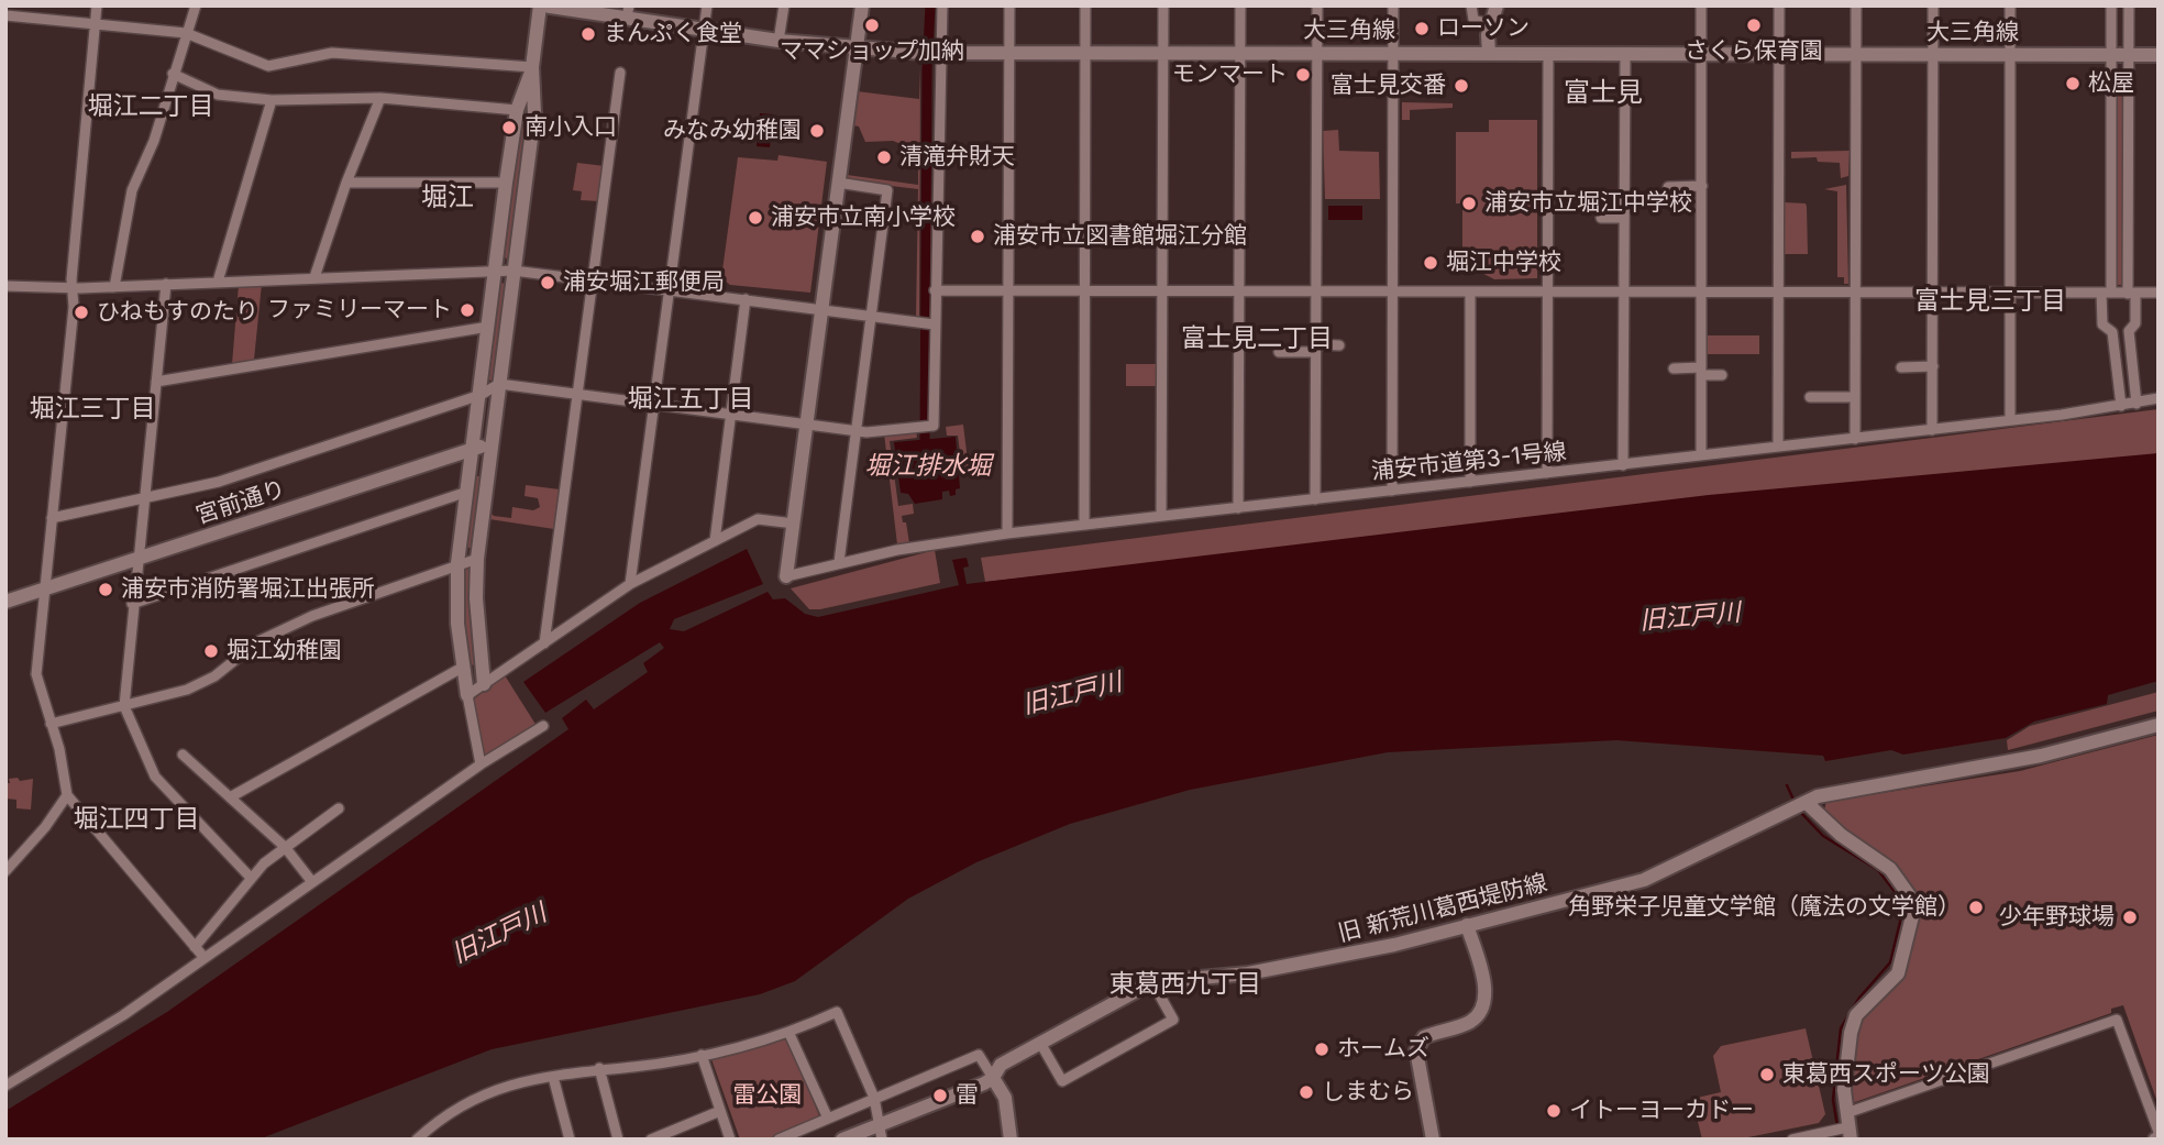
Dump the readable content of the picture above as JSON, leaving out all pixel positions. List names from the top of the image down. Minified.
{"streets":{"street":["大三角線","浦安市道第3-1号線","宮前通り","旧 新荒川葛西堤防線"]},"districts":["富士見","堀江二丁目","堀江","富士見三丁目","富士見二丁目","堀江五丁目","堀江三丁目","堀江四丁目","東葛西九丁目"],"water":["堀江排水堀","旧江戸川"],"parks":["雷公園"],"places":["ママショップ加納","さくら保育園","ローソン","まんぷく食堂","モンマート","松屋","富士見交番","南小入口","みなみ幼稚園","清滝弁財天","浦安市立堀江中学校","浦安市立南小学校","浦安市立図書館堀江分館","堀江中学校","浦安堀江郵便局","ファミリーマート","ひねもすのたり","浦安市消防署堀江出張所","堀江幼稚園","角野栄子児童文学館（魔法の文学館）","少年野球場","ホームズ","東葛西スポーツ公園","しまむら","雷","イトーヨーカドー"]}
